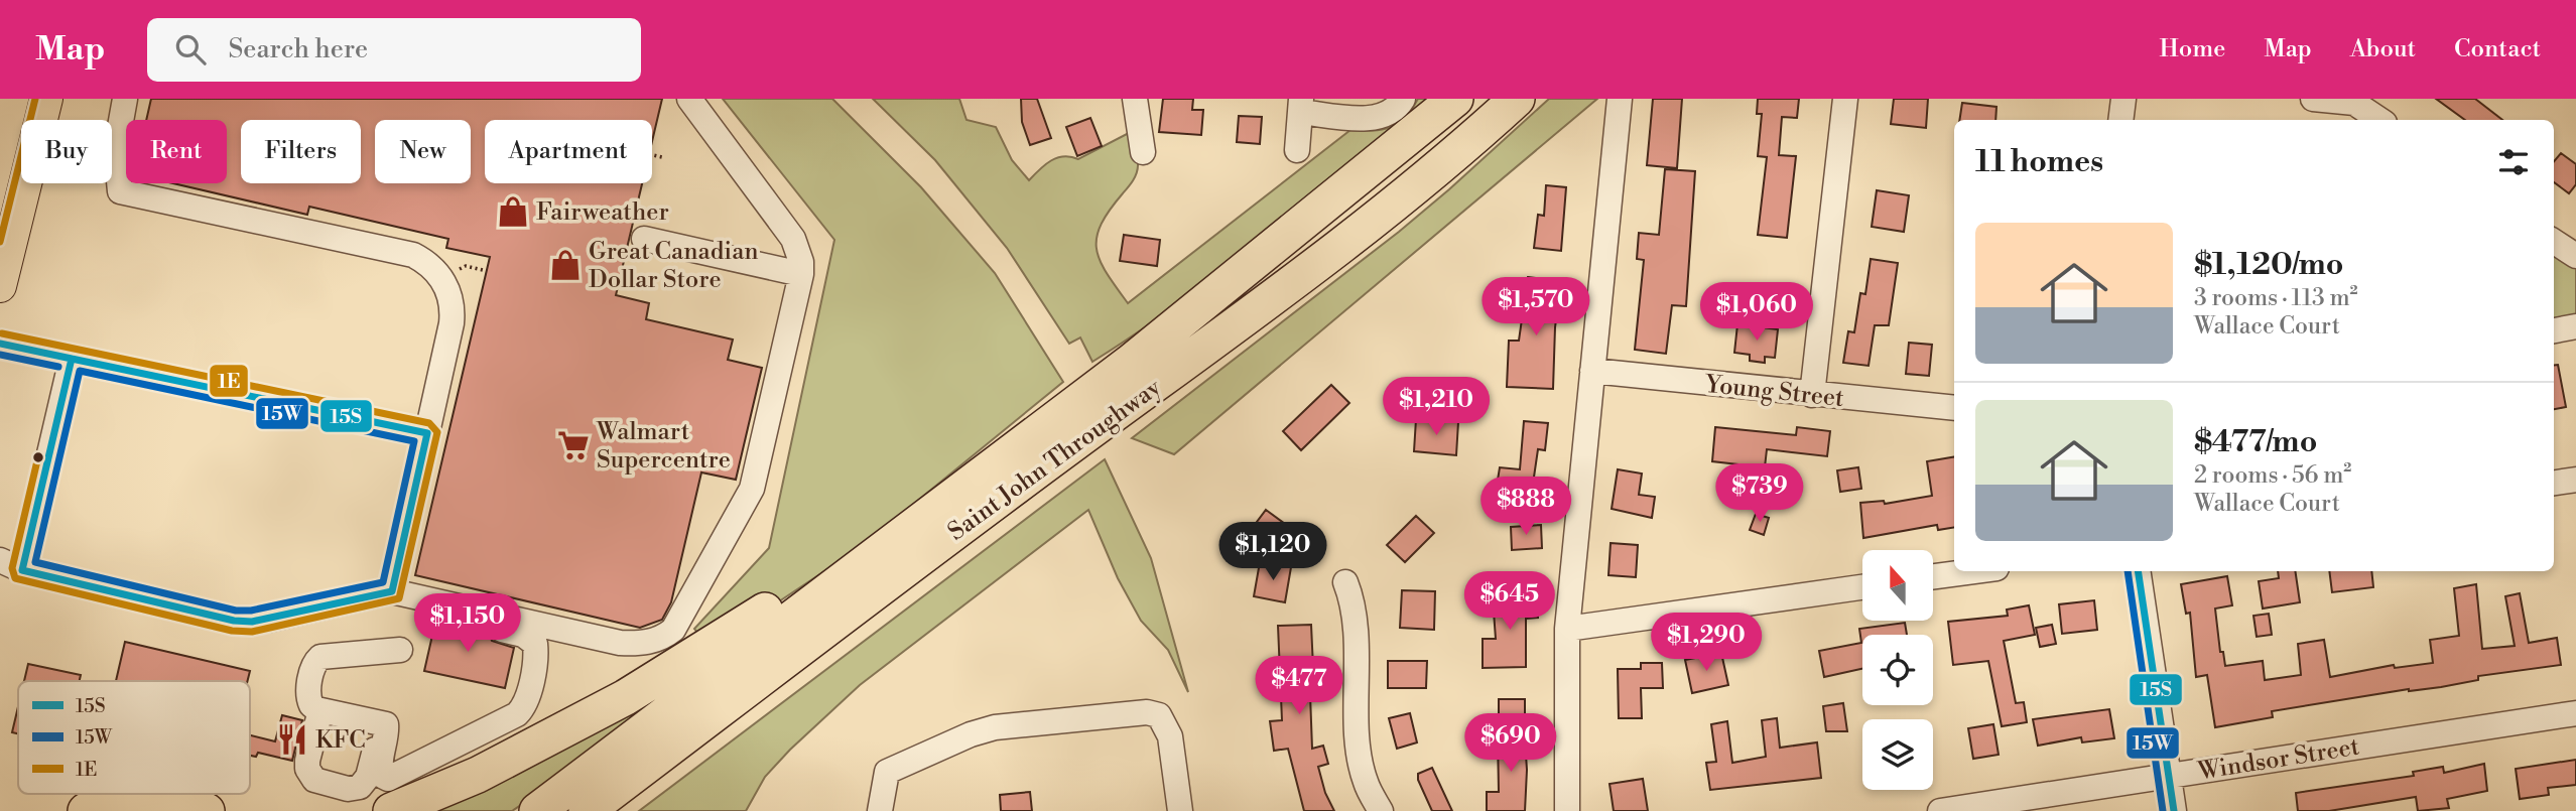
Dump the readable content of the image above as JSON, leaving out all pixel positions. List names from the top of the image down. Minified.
{"streets":{"highway":["Saint John Throughway"],"street":["Young Street","Windsor Street"]},"places":{"shop":["Fairweather","Great Canadian Dollar Store"],"supermarket":["Walmart Supercentre"],"restaurant":["KFC"]},"lines":["transit line 1E","transit line 15S","transit line 15W"],"legend":["15S","15W","1E"],"north":"top","page":{"header":"Map","search":"Search here","nav":["Home","Map","About","Contact"],"chip":["Buy","Rent","Filters","New","Apartment"],"heading":"11 homes","list":[{"name":"$1,120/mo","note":"3 rooms · 113 m² · Wallace Court"},{"name":"$477/mo","note":"2 rooms · 56 m² · Wallace Court"}],"price":["$1,570","$1,060","$1,210","$739","$888","$1,120","$645","$1,150","$1,290","$477","$690"]}}
